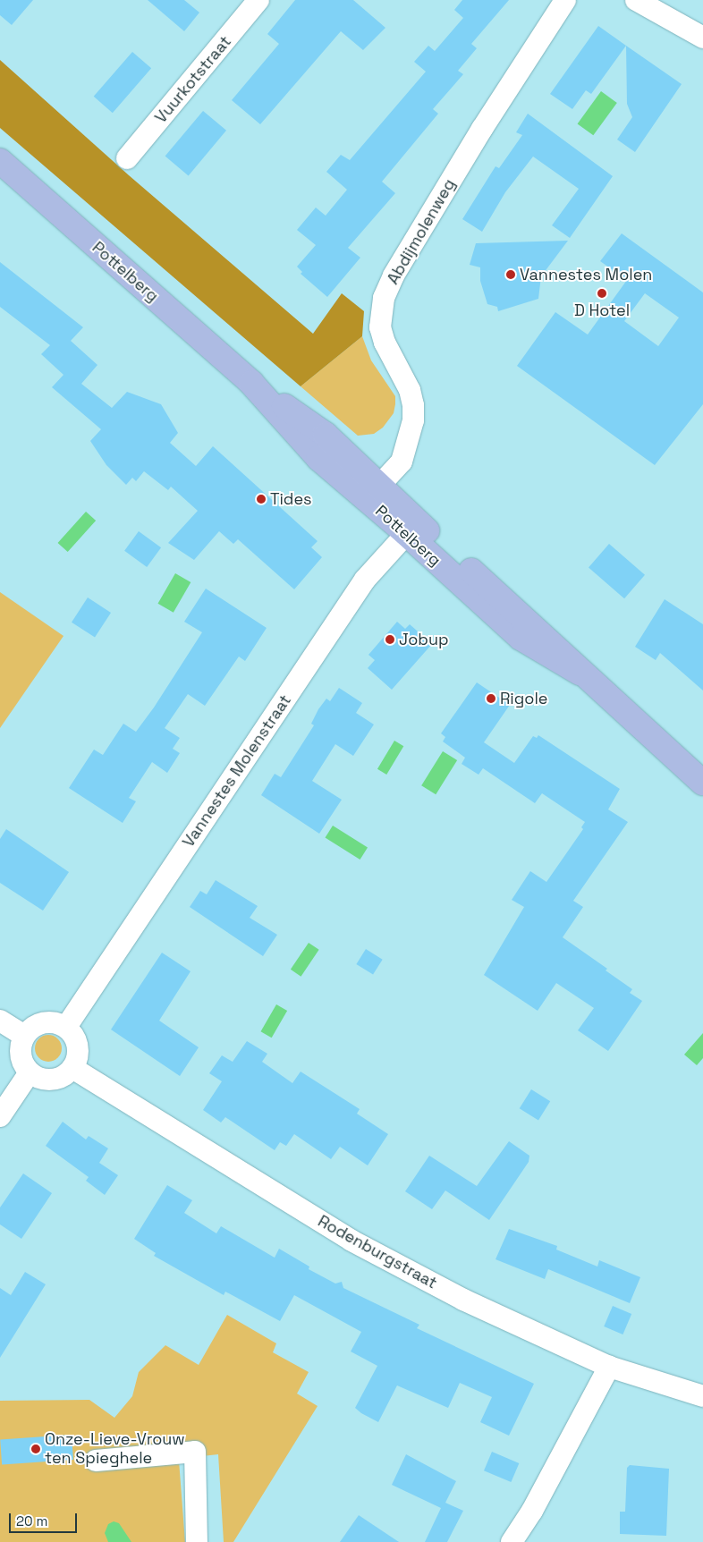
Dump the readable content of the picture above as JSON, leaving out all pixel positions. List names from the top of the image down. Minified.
{"streets":{"main road":["Pottelberg"],"street":["Vuurkotstraat","Abdijmolenweg","Vannestes Molenstraat","Rodenburgstraat"]},"crossings":[["Abdijmolenweg","Pottelberg"],["Pottelberg","Vannestes Molenstraat"],["Vannestes Molenstraat","Rodenburgstraat"]],"places":["Vannestes Molen","D Hotel","Tides","Jobup","Rigole","Onze-Lieve-Vrouw ten Spieghele"],"scale_bar":"20 m"}
